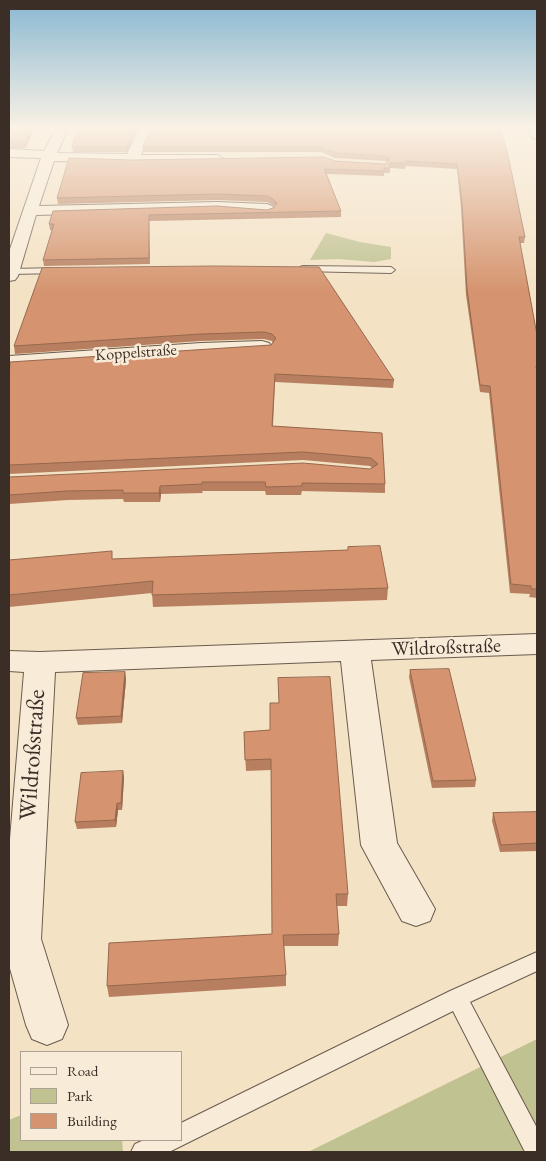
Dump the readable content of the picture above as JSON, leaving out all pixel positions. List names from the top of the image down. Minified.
{"streets":{"street":["Koppelstraße","Wildroßstraße"]},"legend":["Road","Park","Building"]}
